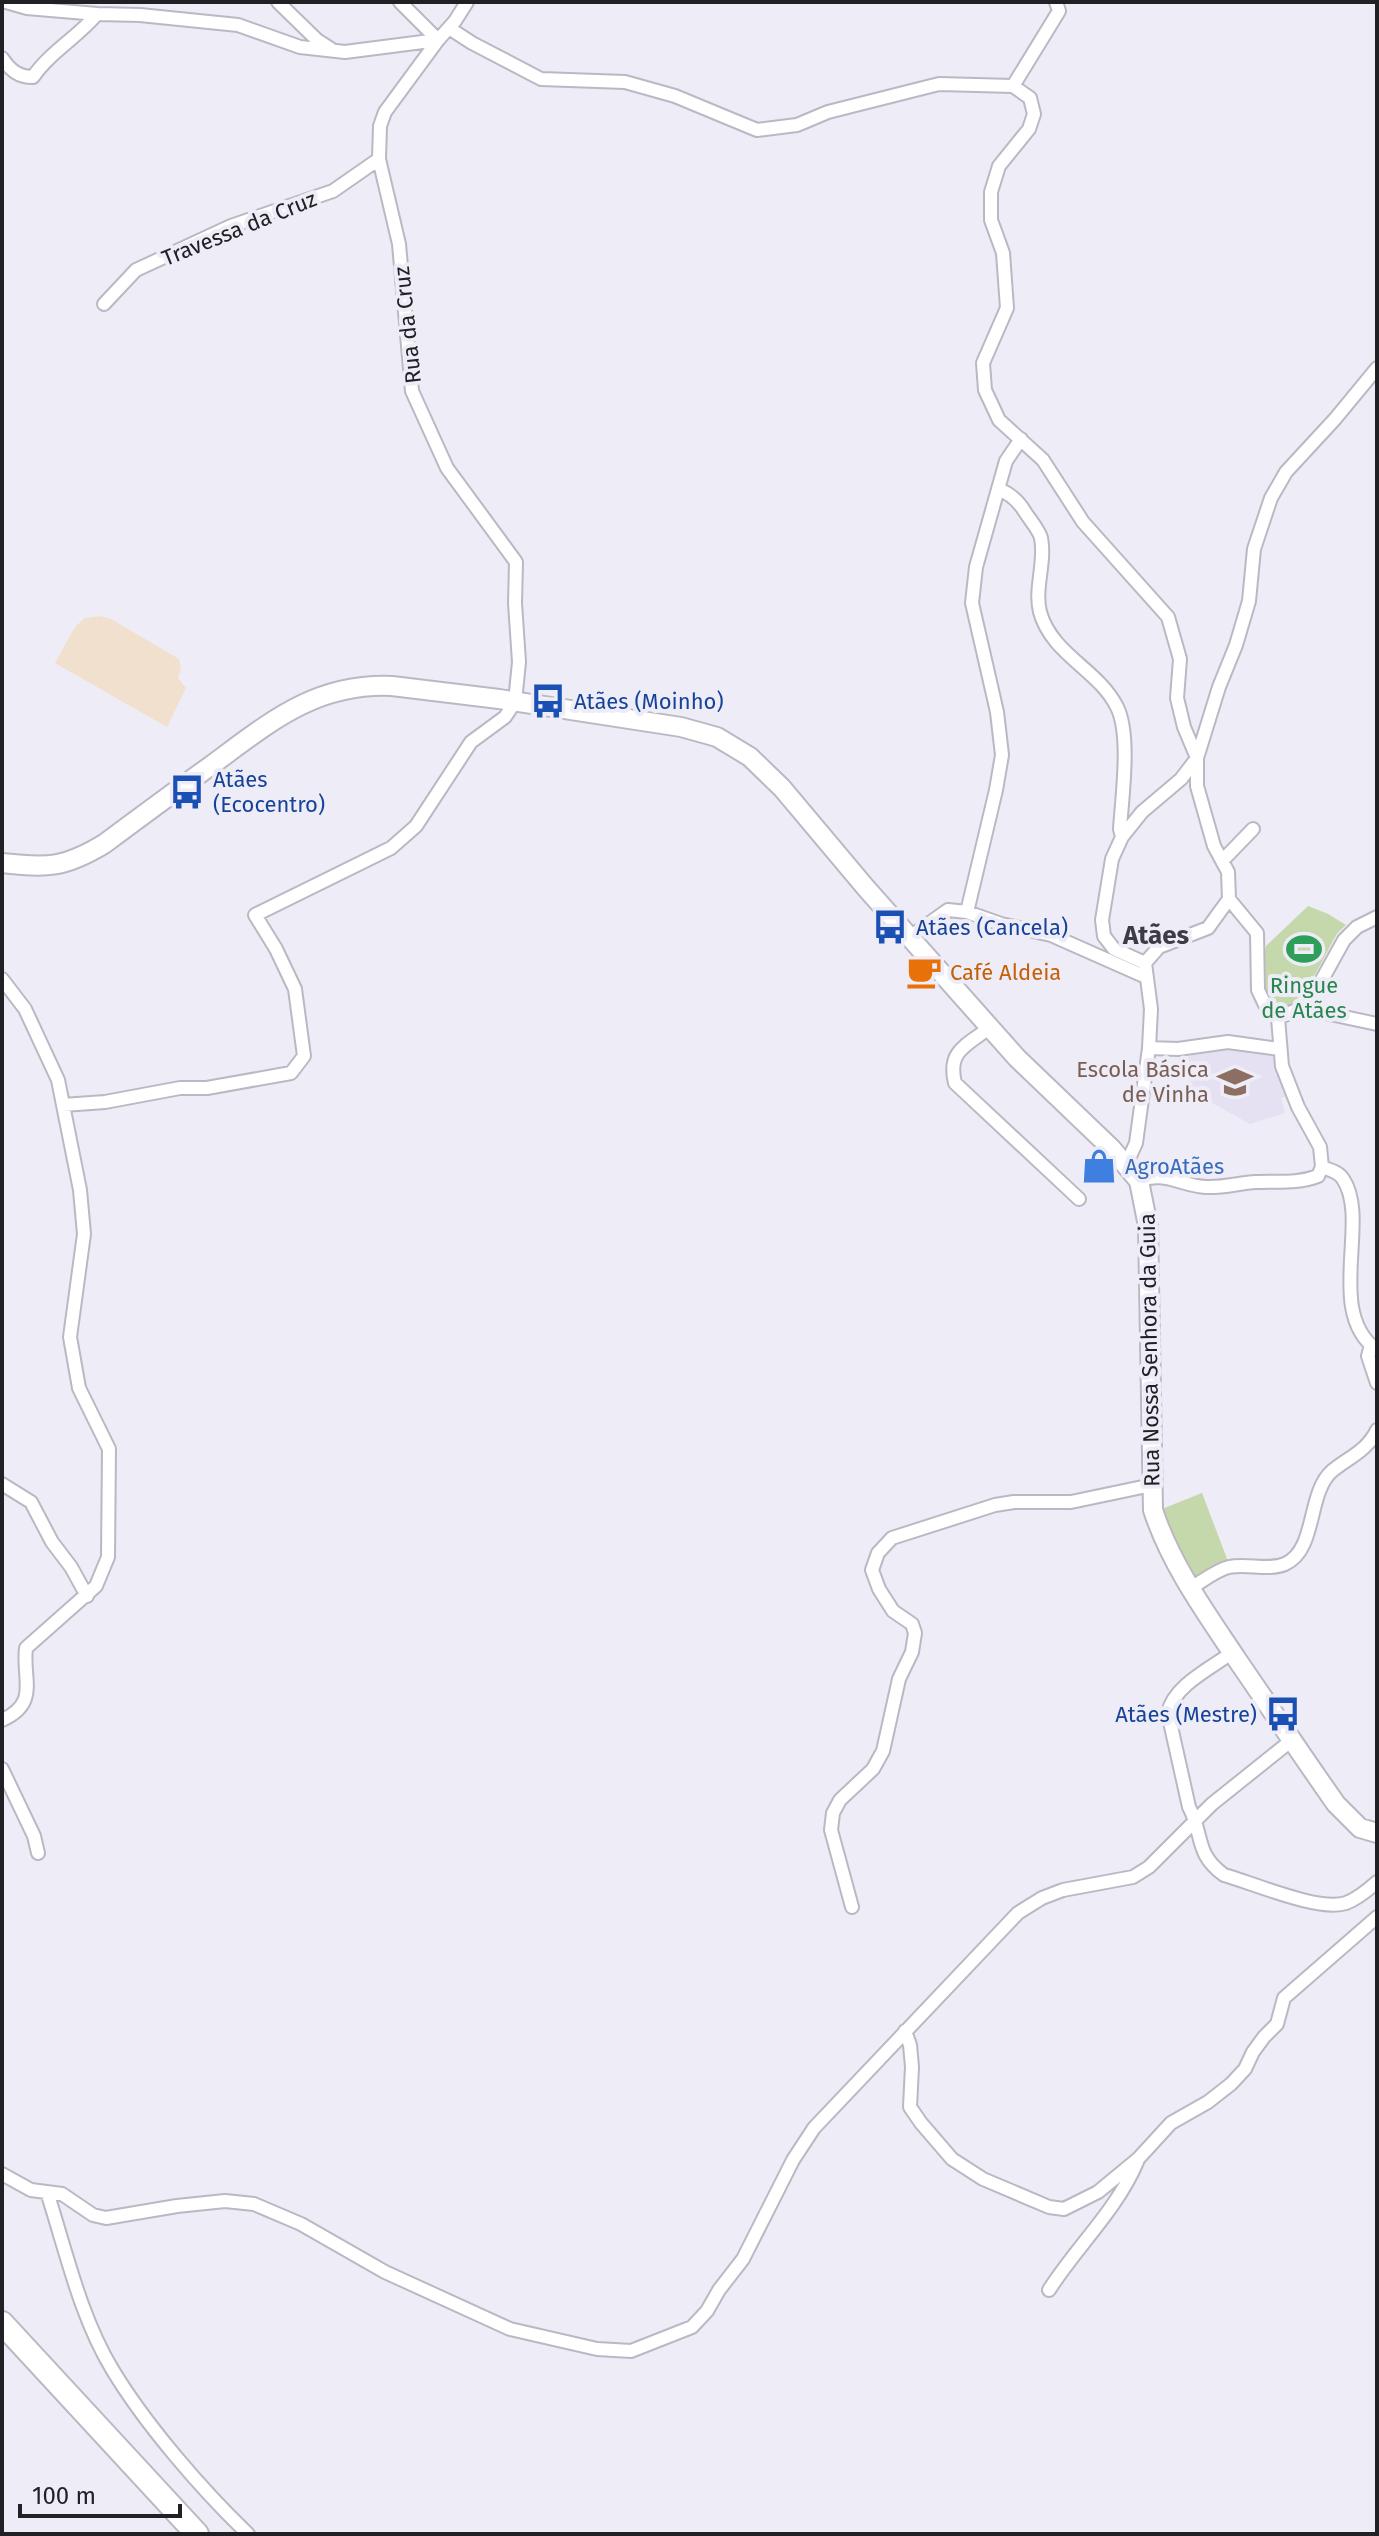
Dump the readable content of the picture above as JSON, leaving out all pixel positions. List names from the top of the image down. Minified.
{"streets":{"main road":["Rua Nossa Senhora da Guia"],"street":["Travessa da Cruz","Rua da Cruz"]},"crossings":[["Travessa da Cruz","Rua da Cruz"],["Rua da Cruz","Rua Nossa Senhora da Guia"]],"districts":["Atães"],"places":{"bus stop":["Atães (Moinho)","Atães (Ecocentro)","Atães (Cancela)","Atães (Mestre)"],"sports":["Ringue de Atães"],"cafe":["Café Aldeia"],"school or university":["Escola Básica de Vinha"],"shop":["AgroAtães"]},"scale_bar":"100 m"}
